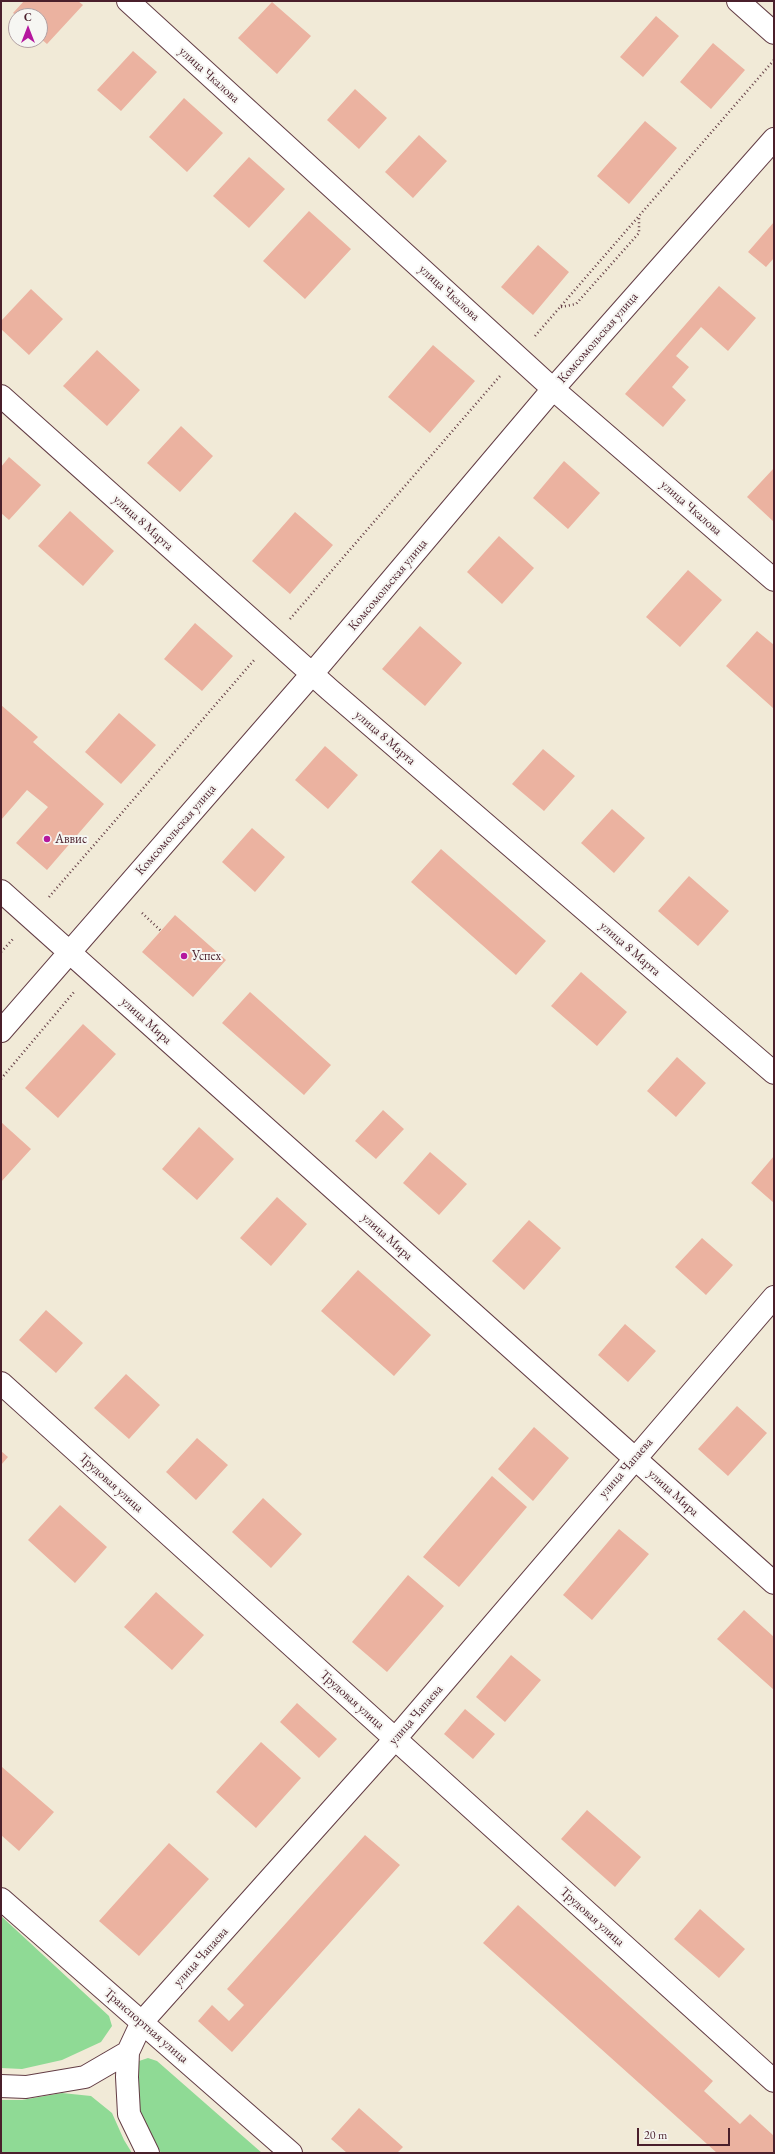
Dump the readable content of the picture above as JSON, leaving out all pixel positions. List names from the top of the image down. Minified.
{"streets":{"street":["улица Чкалова","Комсомольская улица","улица 8 Марта","улица Мира","улица Чапаева","Трудовая улица","Транспортная улица"]},"crossings":[["улица Чкалова","Комсомольская улица"],["Комсомольская улица","улица 8 Марта"],["Комсомольская улица","улица Мира"],["улица Мира","улица Чапаева"],["улица Чапаева","Трудовая улица"],["улица Чапаева","Транспортная улица"]],"places":["Аввис","Успех"],"scale_bar":"20 m","north":"top"}
